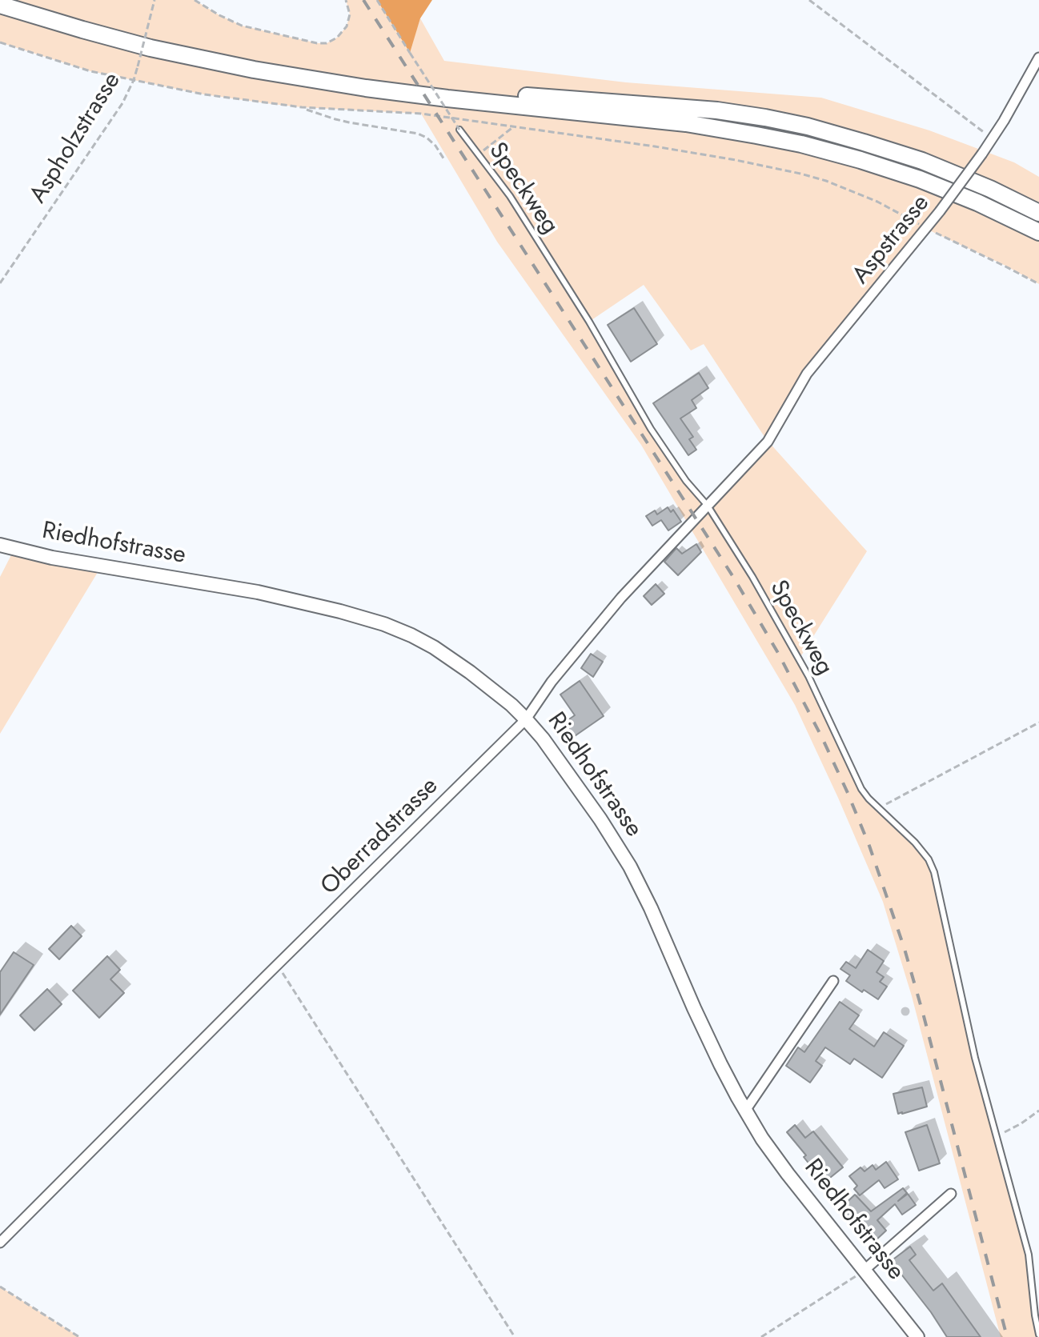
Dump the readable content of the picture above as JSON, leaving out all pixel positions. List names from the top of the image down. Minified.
{"streets":{"street":["Aspstrasse","Riedhofstrasse","Oberradstrasse"],"lane":["Speckweg"],"path":["Aspholzstrasse"]},"crossings":[["Speckweg","Oberradstrasse"],["Aspstrasse","Oberradstrasse"],["Riedhofstrasse","Oberradstrasse"]]}
